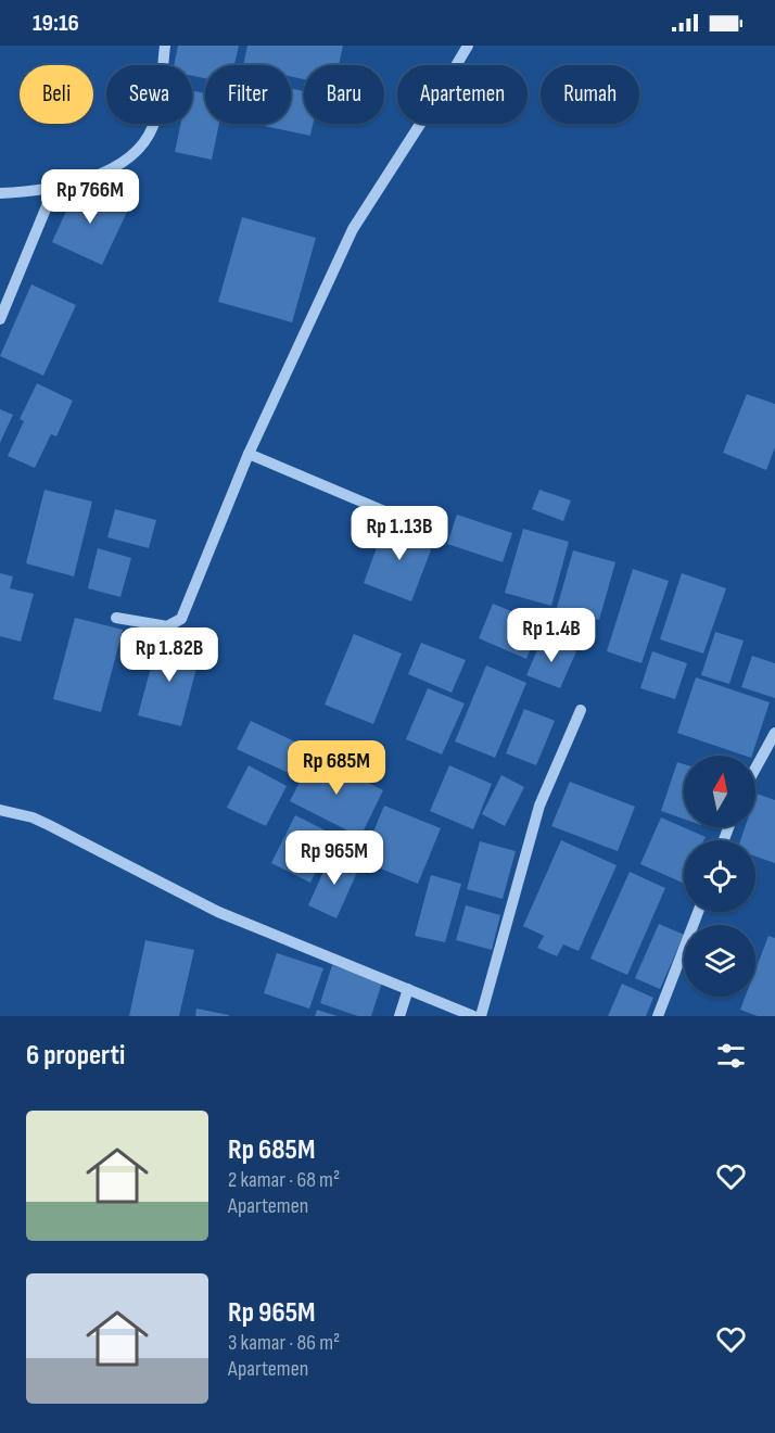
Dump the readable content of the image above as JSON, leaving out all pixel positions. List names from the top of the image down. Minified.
{"north":"top","page":{"status":"19:16","chip":["Beli","Sewa","Filter","Baru","Apartemen","Rumah"],"price":["Rp 766M","Rp 1.13B","Rp 1.4B","Rp 1.82B","Rp 685M","Rp 965M"],"heading":"6 properti","list":[{"name":"Rp 685M","note":"2 kamar · 68 m² · Apartemen"},{"name":"Rp 965M","note":"3 kamar · 86 m² · Apartemen"}]}}
